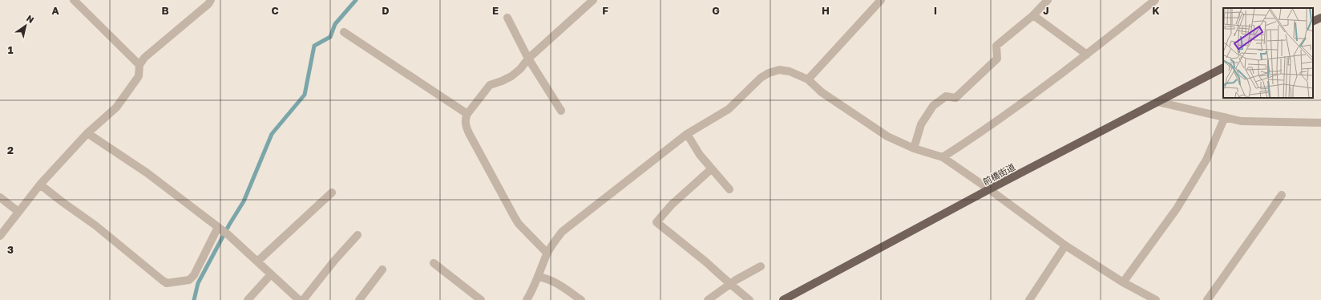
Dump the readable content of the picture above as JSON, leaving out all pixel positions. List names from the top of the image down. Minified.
{"streets":{"main road":["前橋街道"]},"north":"top right","grid":{"columns":["A","B","C","D","E","F","G","H","I","J","K"],"rows":["1","2","3"]}}
